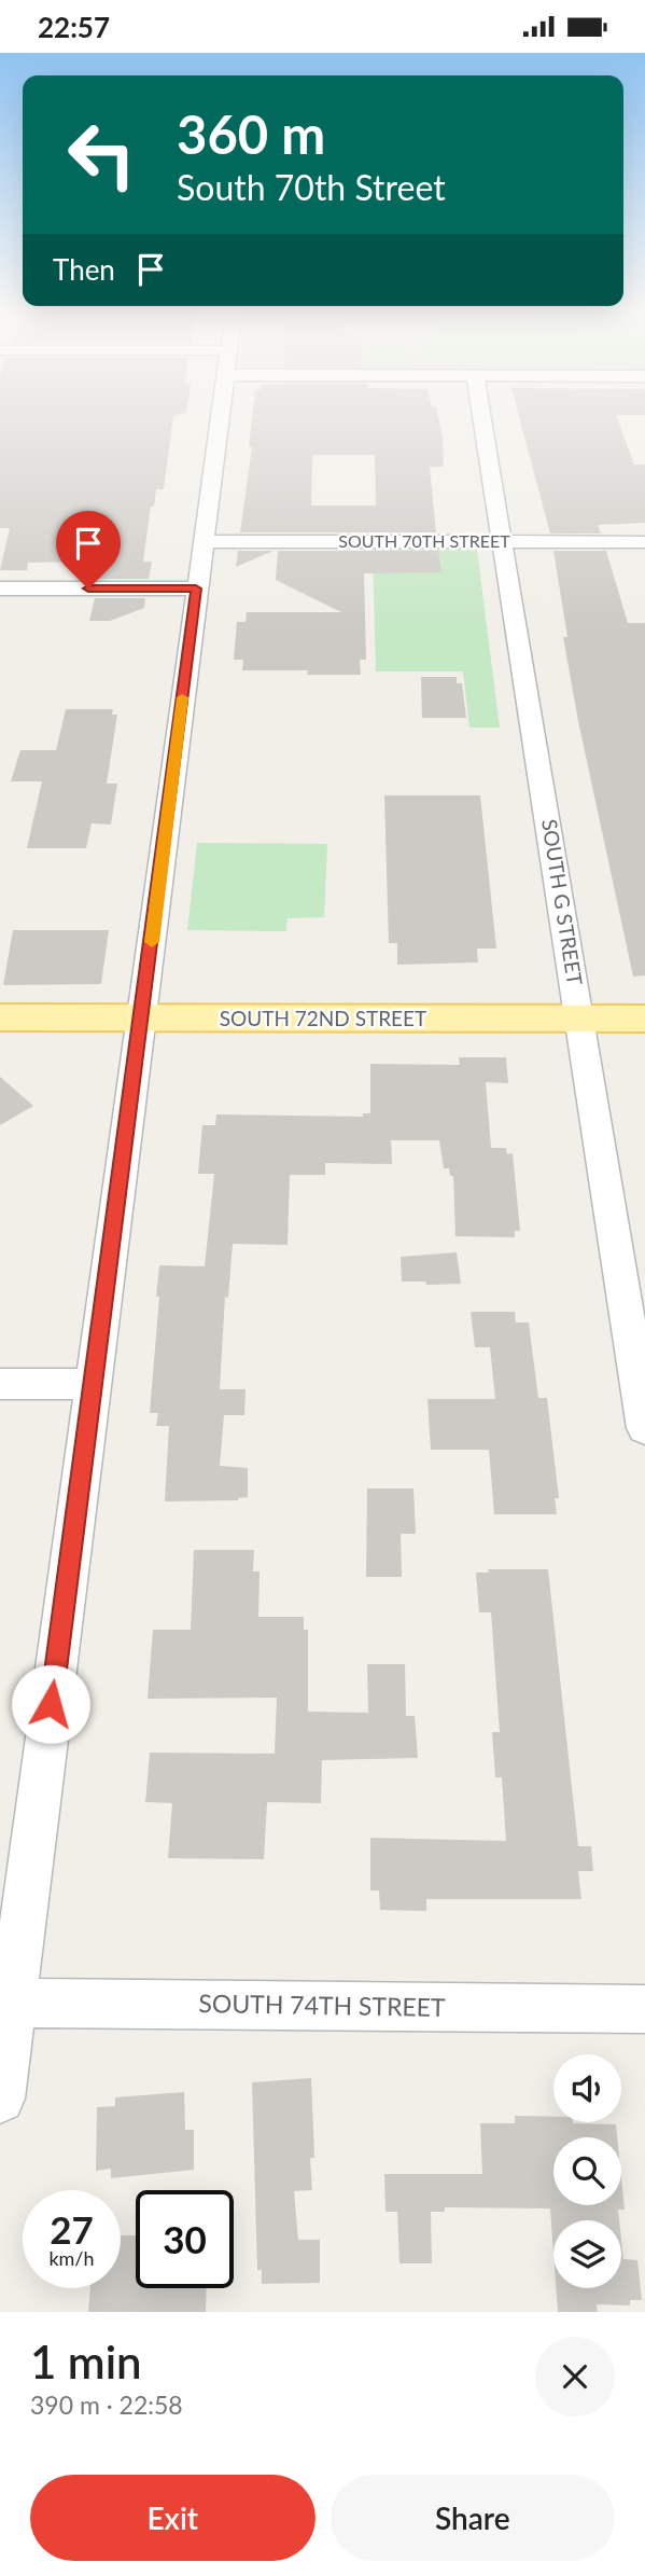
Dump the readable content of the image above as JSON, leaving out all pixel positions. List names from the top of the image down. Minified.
{"streets":{"main road":["SOUTH 72ND STREET"],"street":["SOUTH 70TH STREET","SOUTH G STREET","SOUTH 74TH STREET"]},"crossings":[["SOUTH 70TH STREET","SOUTH G STREET"],["SOUTH G STREET","SOUTH 72ND STREET"]],"page":{"status":"22:57","turn":["360 m","South 70th Street"],"then":"Then","speed":"27 km/h","limit":"30","heading":["1 min","390 m · 22:58"],"buttons":["Exit","Share"]}}
